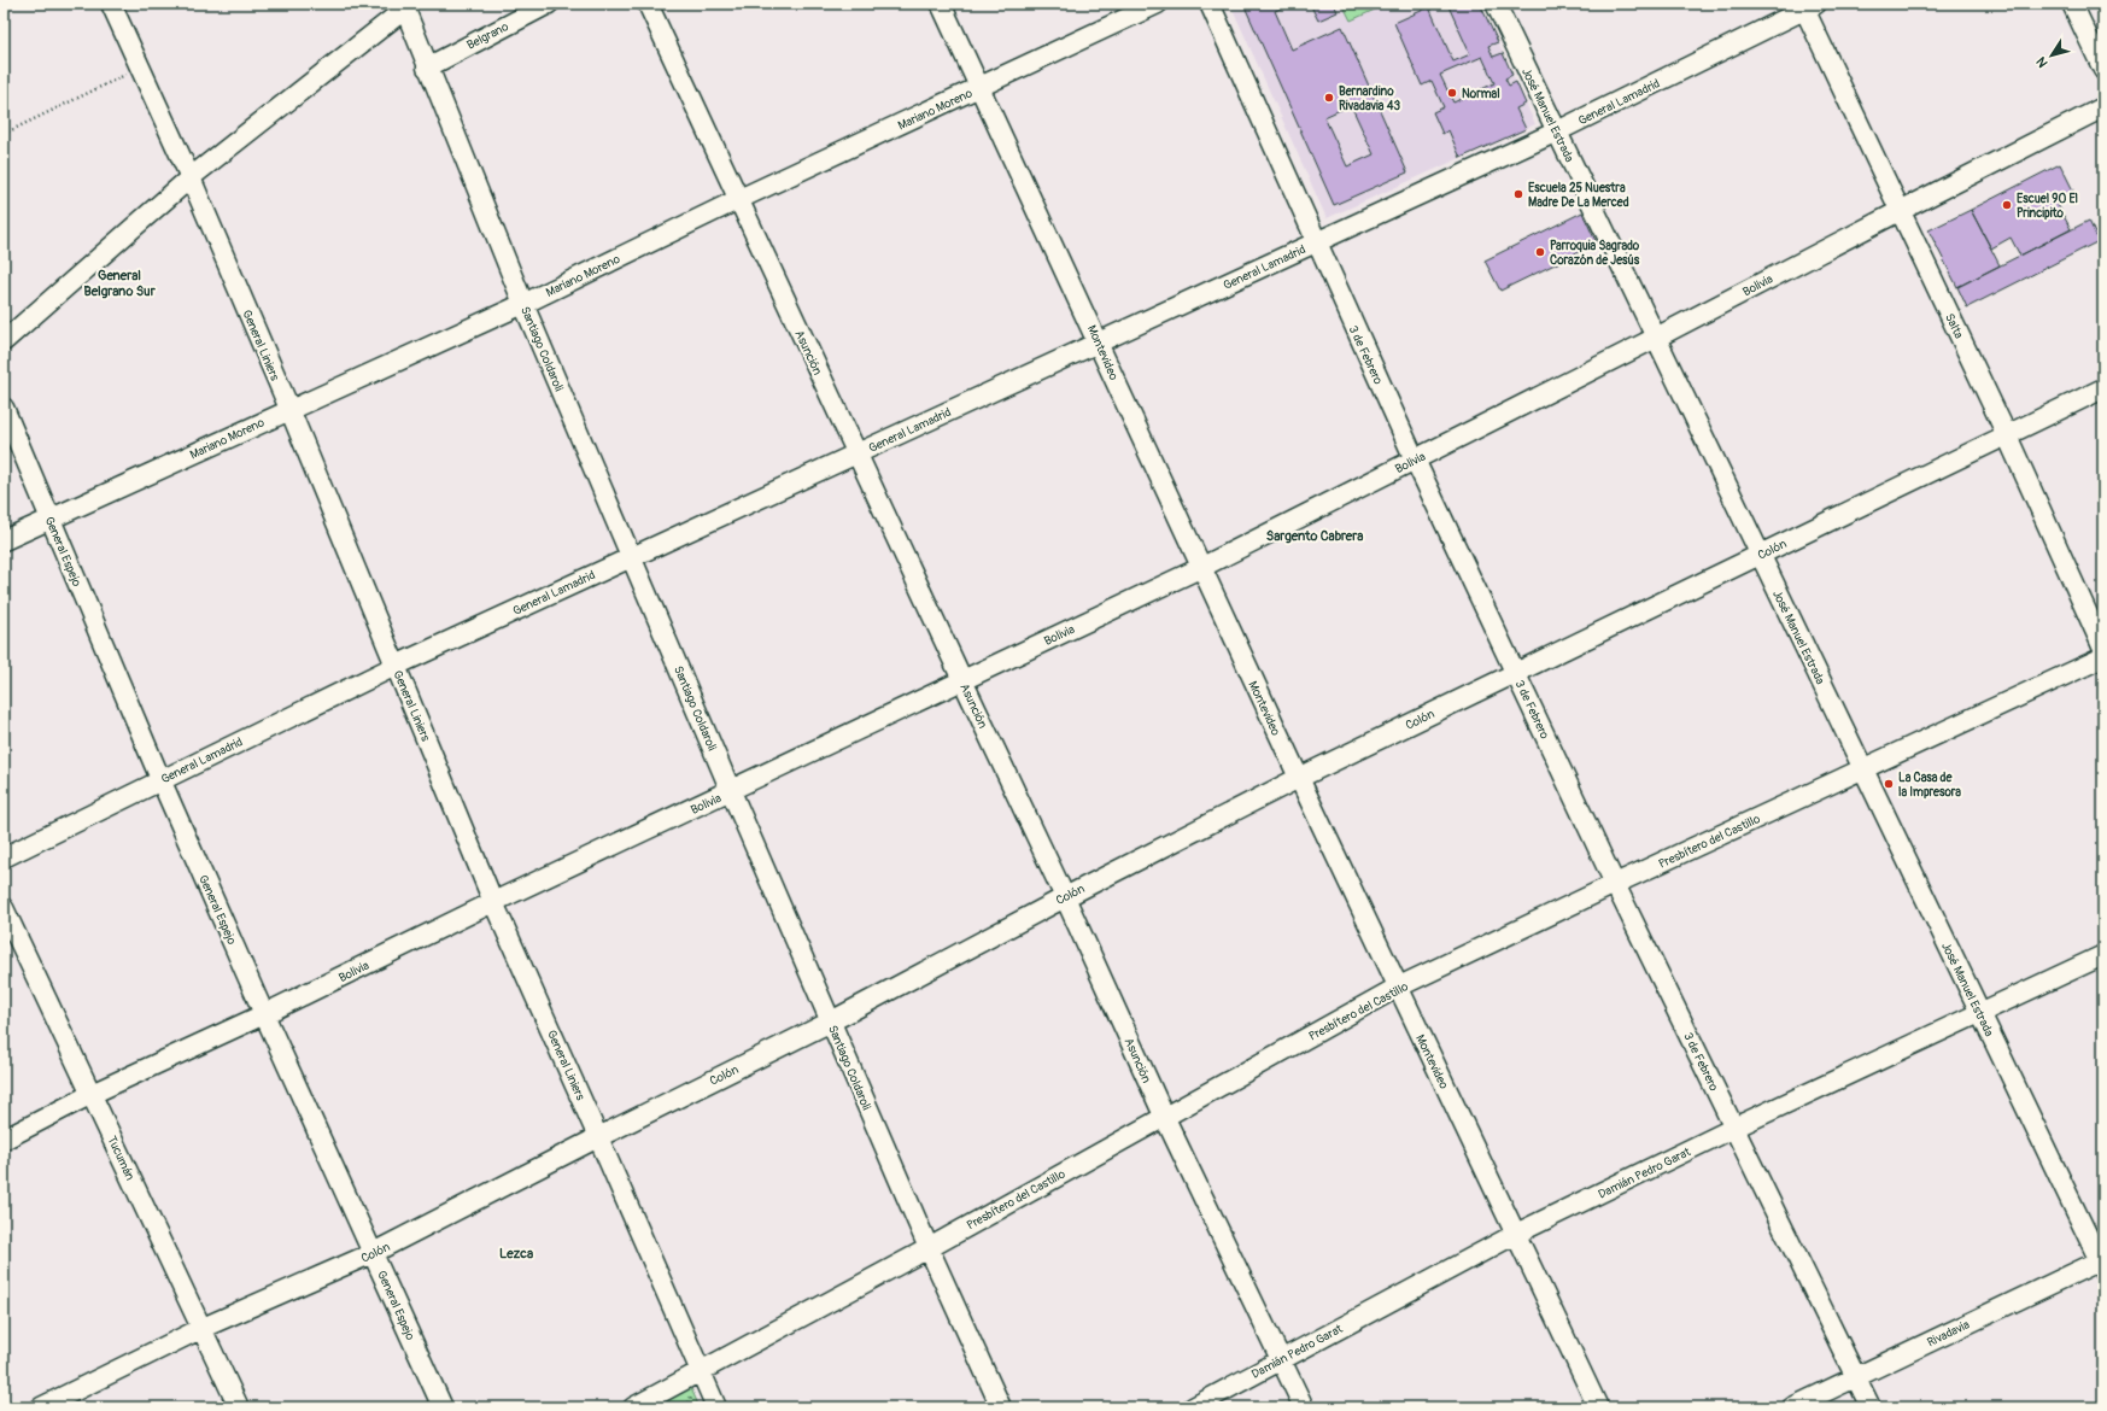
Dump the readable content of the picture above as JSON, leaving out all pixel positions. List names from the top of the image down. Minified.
{"streets":{"street":["Belgrano","General Lamadrid","Mariano Moreno","José Manuel Estrada","Bolivia","Salta","General Liniers","Santiago Coldaroli","Asunción","Montevideo","3 de Febrero","Colón","General Espejo","Presbítero del Castillo","Tucumán","Damián Pedro Garat","Rivadavia"]},"crossings":[["Belgrano","Santiago Coldaroli"],["General Lamadrid","José Manuel Estrada"],["General Lamadrid","Salta"],["General Lamadrid","General Liniers"],["General Lamadrid","Santiago Coldaroli"],["General Lamadrid","Asunción"],["General Lamadrid","Montevideo"],["General Lamadrid","3 de Febrero"],["General Lamadrid","General Espejo"],["Mariano Moreno","General Liniers"],["Mariano Moreno","Santiago Coldaroli"],["Mariano Moreno","Asunción"],["Mariano Moreno","Montevideo"],["Mariano Moreno","General Espejo"],["José Manuel Estrada","Bolivia"],["José Manuel Estrada","Colón"],["José Manuel Estrada","Presbítero del Castillo"],["José Manuel Estrada","Damián Pedro Garat"],["José Manuel Estrada","Rivadavia"],["Bolivia","Salta"],["Bolivia","General Liniers"],["Bolivia","Santiago Coldaroli"],["Bolivia","Asunción"],["Bolivia","Montevideo"],["Bolivia","3 de Febrero"],["Bolivia","General Espejo"],["Bolivia","Tucumán"],["Salta","Colón"],["General Liniers","Colón"],["General Liniers","Presbítero del Castillo"],["Santiago Coldaroli","Colón"],["Santiago Coldaroli","Presbítero del Castillo"],["Asunción","Colón"],["Asunción","Presbítero del Castillo"],["Asunción","Damián Pedro Garat"],["Montevideo","Colón"],["Montevideo","Presbítero del Castillo"],["Montevideo","Damián Pedro Garat"],["3 de Febrero","Colón"],["3 de Febrero","Presbítero del Castillo"],["3 de Febrero","Damián Pedro Garat"],["3 de Febrero","Rivadavia"],["Colón","General Espejo"],["Colón","Tucumán"]],"districts":["General Belgrano Sur","Sargento Cabrera","Lezca"],"places":["Normal","Bernardino Rivadavia 43","Escuela 25 Nuestra Madre De La Merced","Escuel 90 El Principito","Parroquia Sagrado Corazón de Jesús","La Casa de la Impresora"],"north":"bottom left"}
